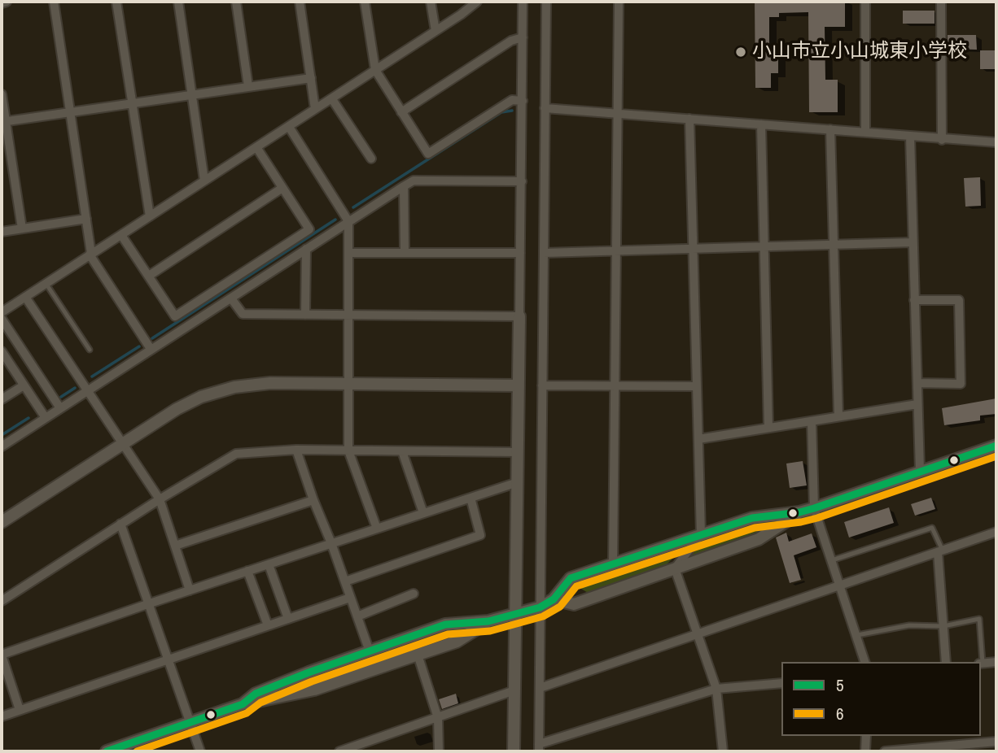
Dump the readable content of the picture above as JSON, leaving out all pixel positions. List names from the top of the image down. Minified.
{"places":["小山市立小山城東小学校"],"lines":["transit line 5","transit line 6"],"legend":["5","6"]}
